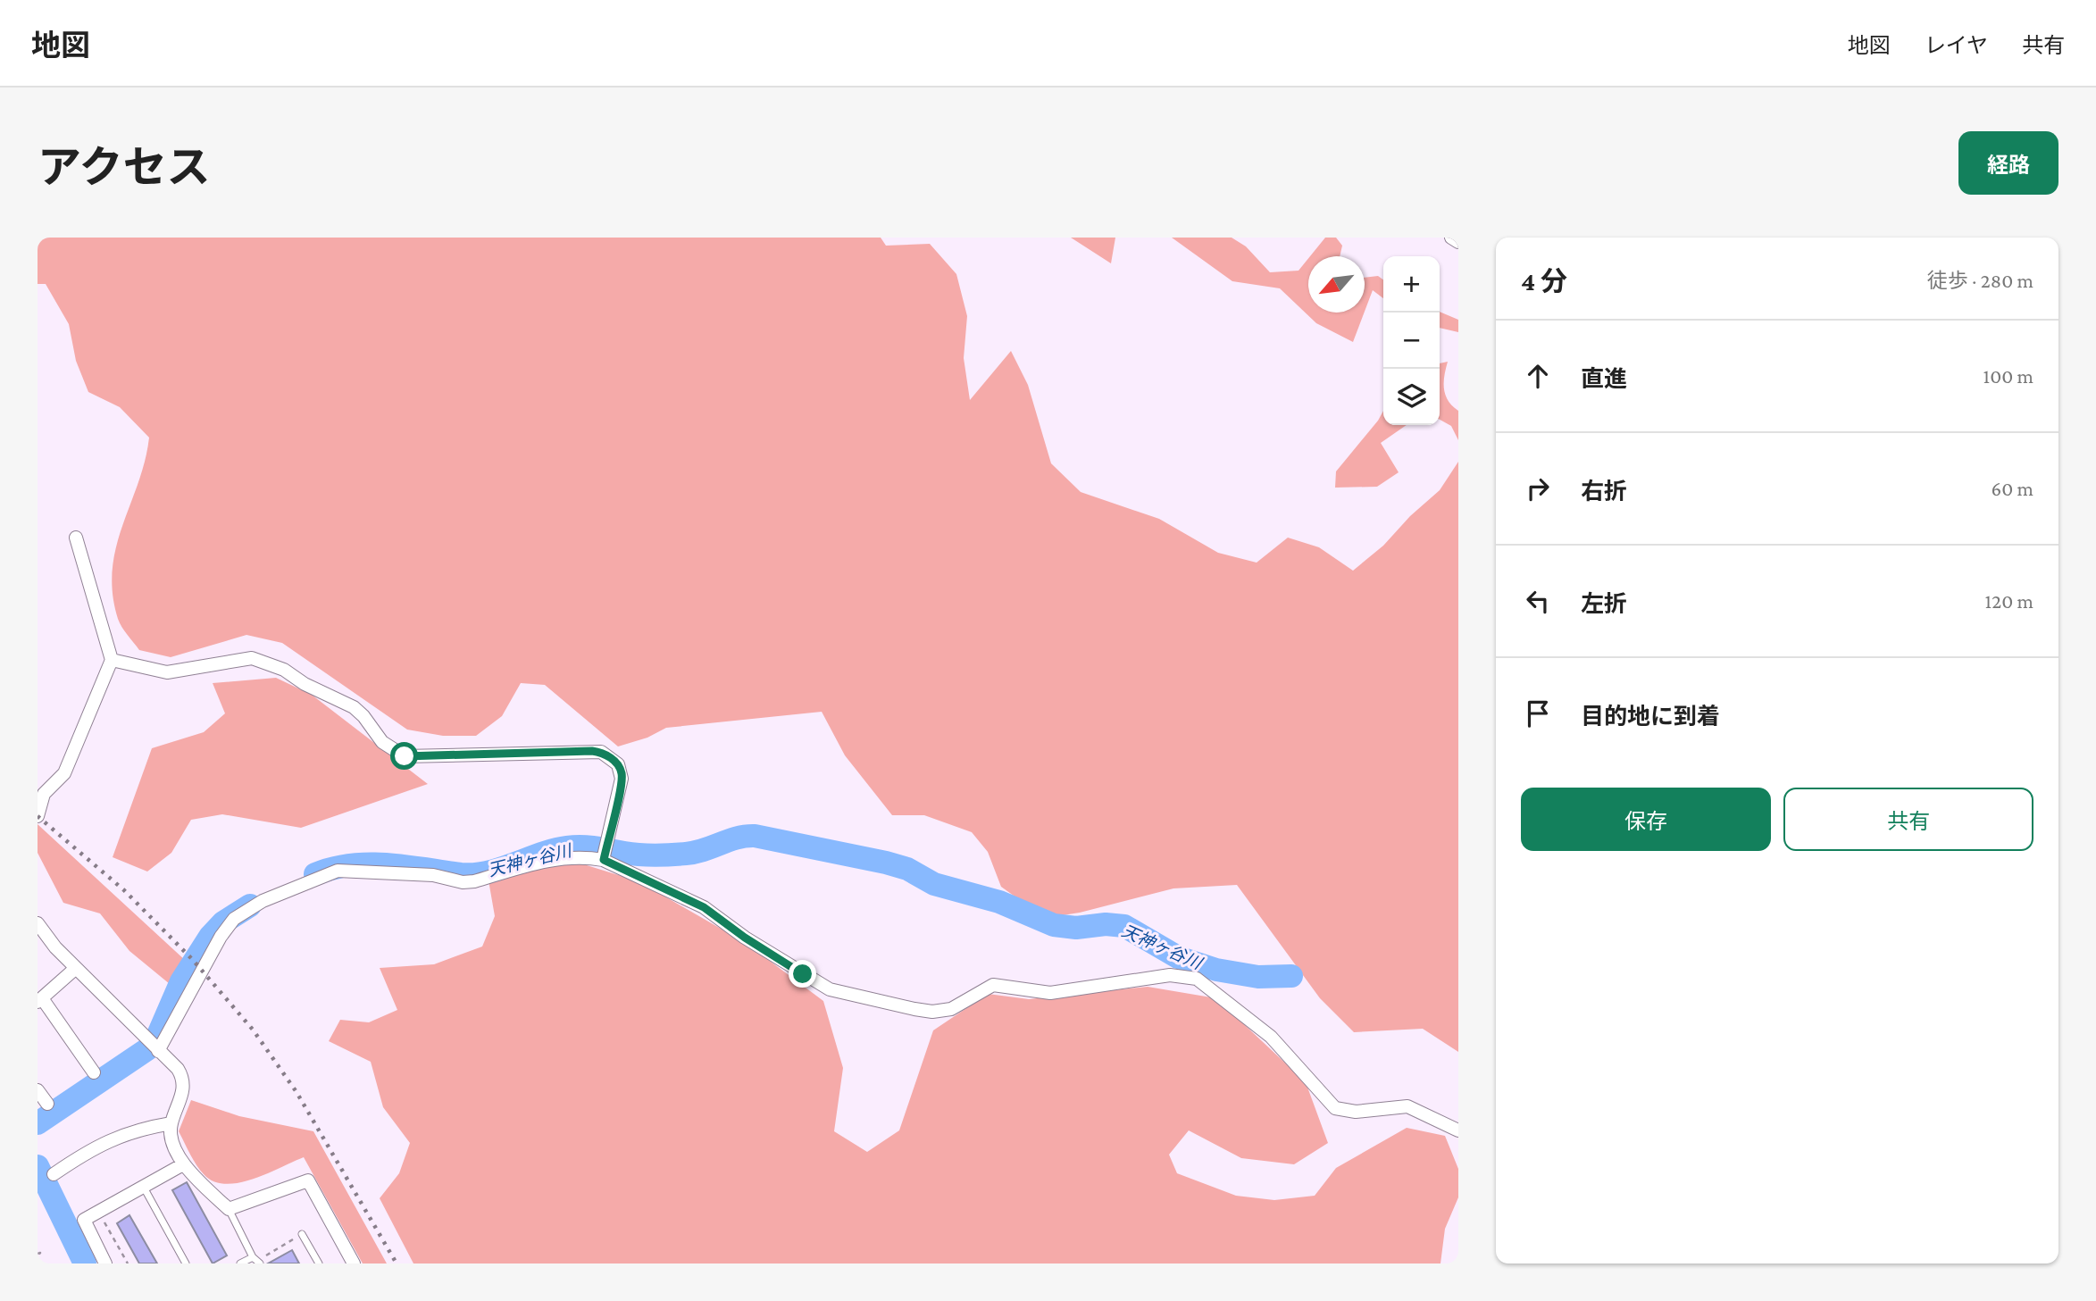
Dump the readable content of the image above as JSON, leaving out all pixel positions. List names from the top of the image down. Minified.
{"water":["天神ヶ谷川"],"north":"bottom left","page":{"header":"地図","nav":["地図","レイヤ","共有"],"title":"アクセス","buttons":["経路",["保存","共有"]],"heading":["4 分","徒歩 · 280 m"],"map_buttons":["+","−"],"list":[["直進","100 m"],["右折","60 m"],["左折","120 m"],"目的地に到着"]}}
